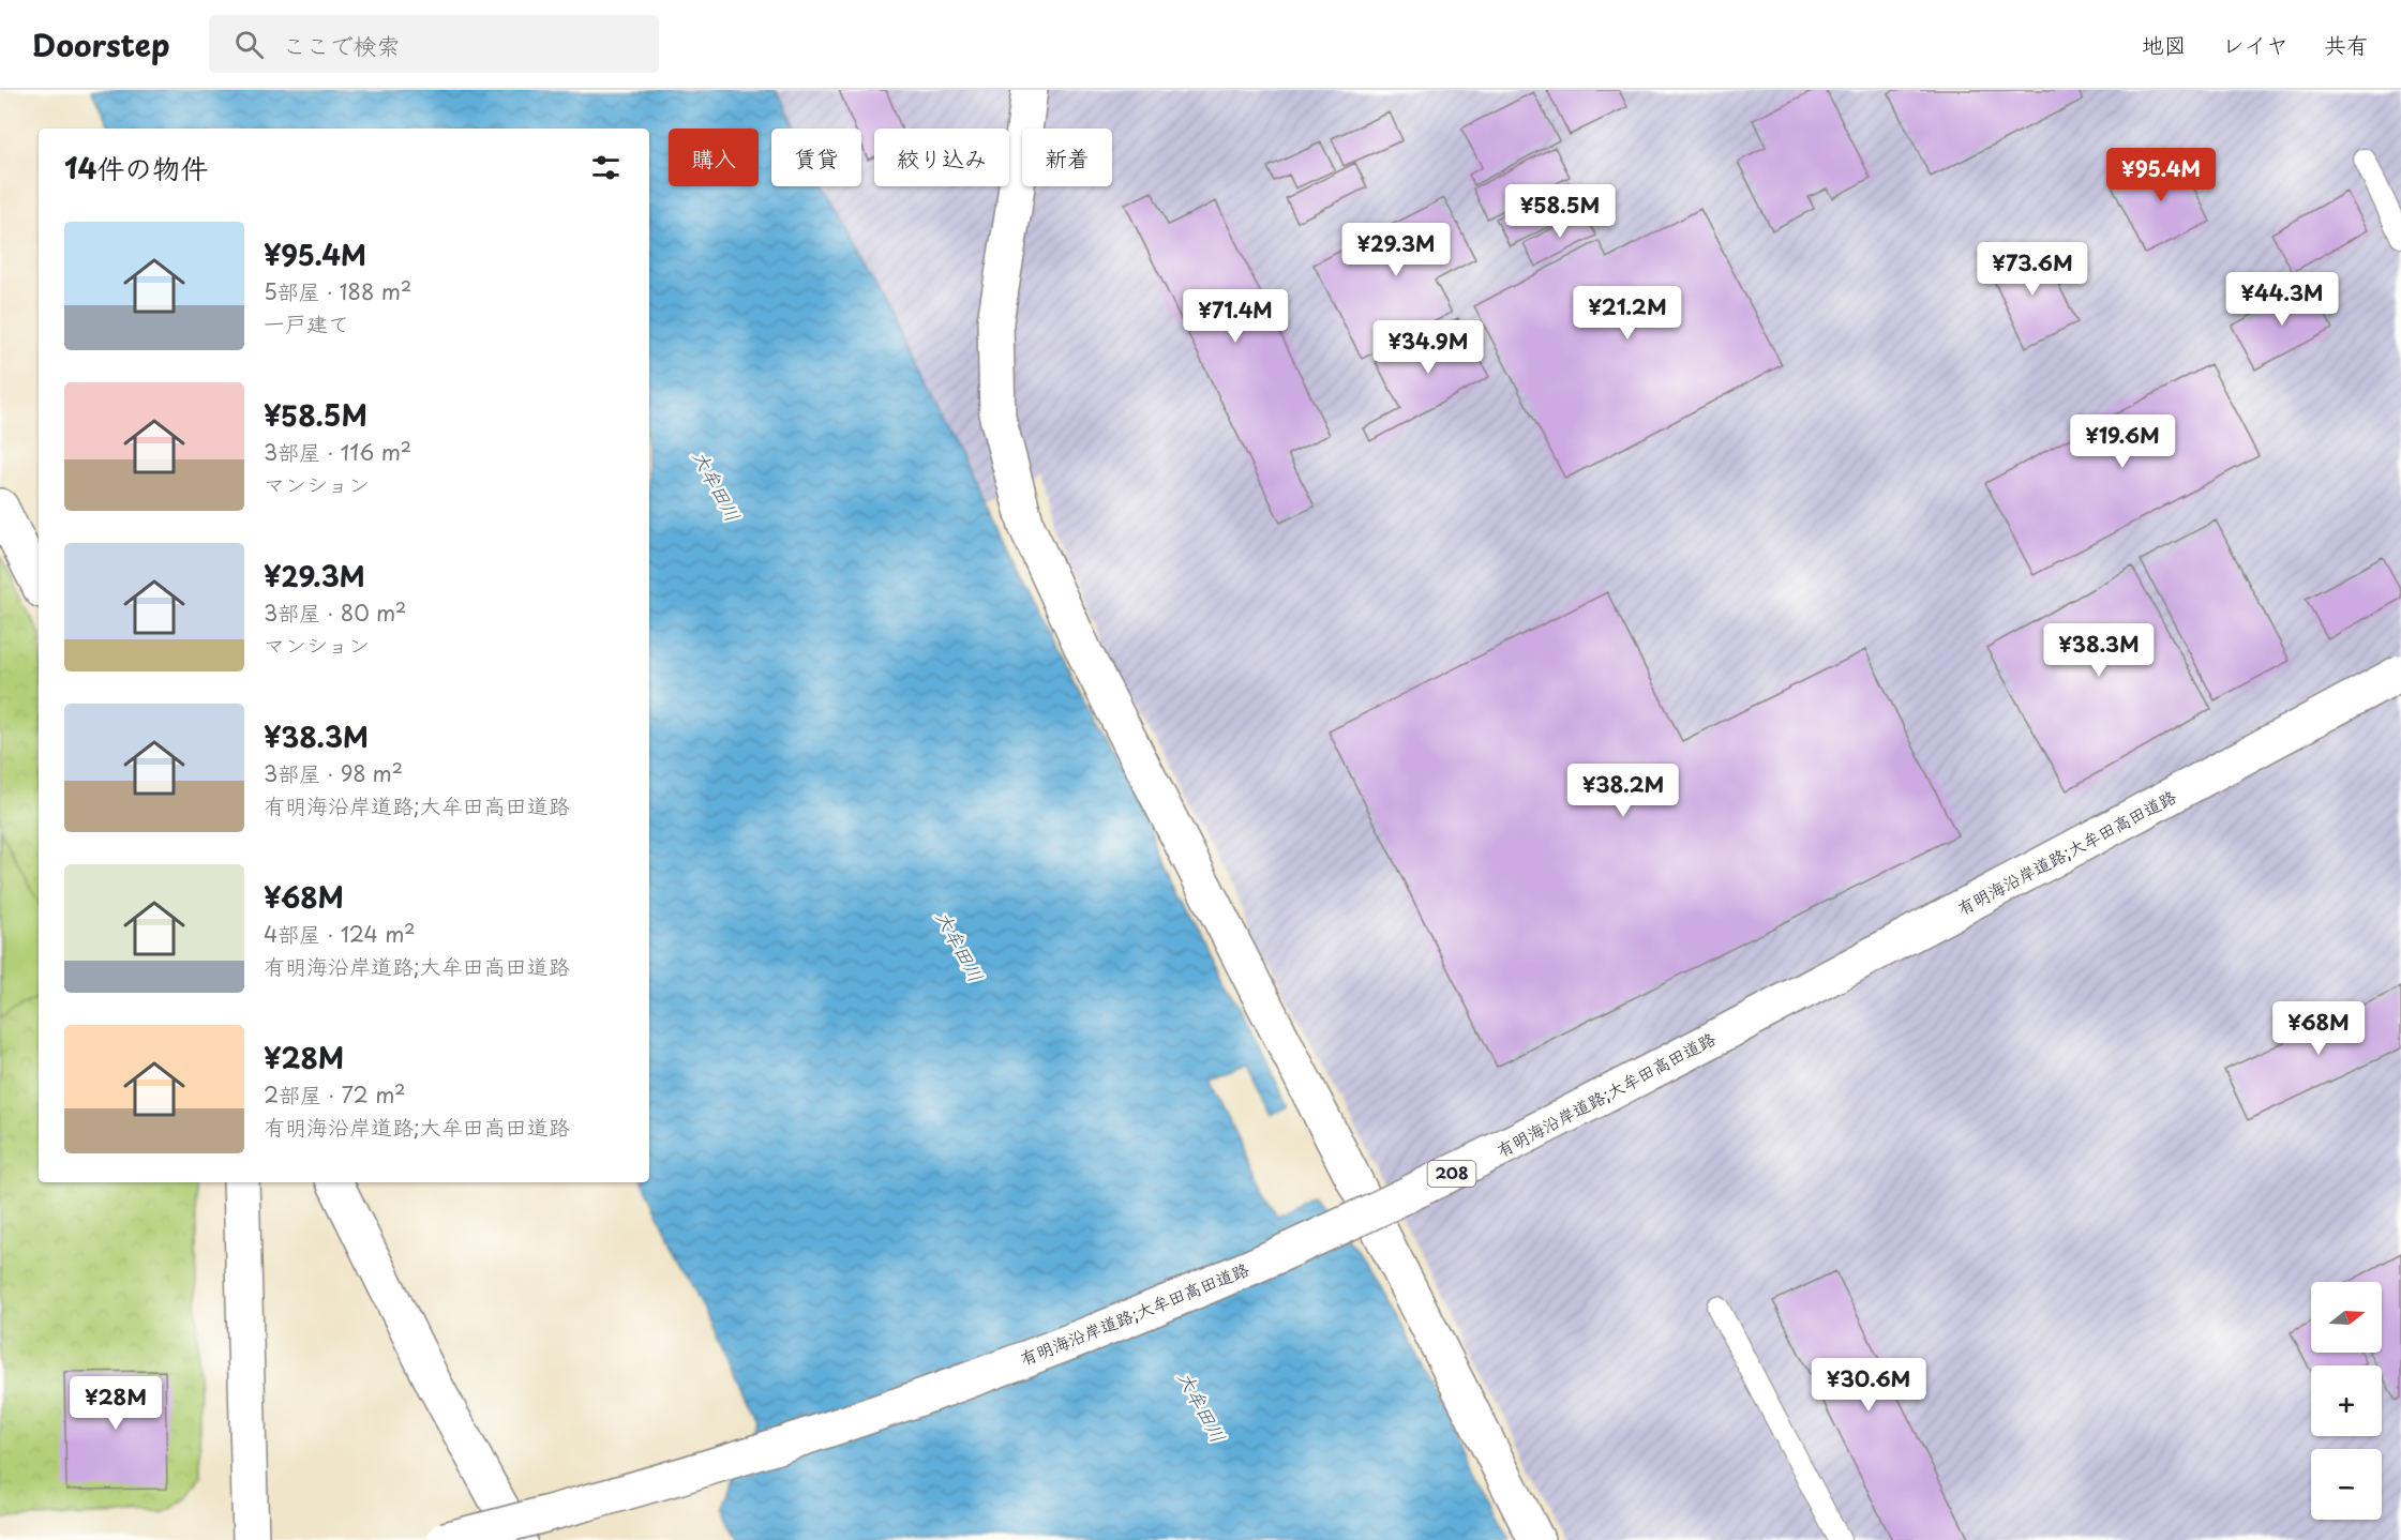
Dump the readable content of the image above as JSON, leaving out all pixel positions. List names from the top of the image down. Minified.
{"streets":{"main road":["有明海沿岸道路;大牟田高田道路","208"]},"water":["大牟田川"],"north":"right","page":{"header":"Doorstep","search":"ここで検索","nav":["地図","レイヤ","共有"],"chip":["購入","賃貸","絞り込み","新着"],"heading":"14件の物件","price":["¥95.4M","¥58.5M","¥29.3M","¥73.6M","¥44.3M","¥21.2M","¥71.4M","¥34.9M","¥19.6M","¥38.3M","¥38.2M","¥68M","¥30.6M","¥28M"],"list":[{"name":"¥95.4M","note":"5部屋 · 188 m² · 一戸建て"},{"name":"¥58.5M","note":"3部屋 · 116 m² · マンション"},{"name":"¥29.3M","note":"3部屋 · 80 m² · マンション"},{"name":"¥38.3M","note":"3部屋 · 98 m² · 有明海沿岸道路;大牟田高田道路"},{"name":"¥68M","note":"4部屋 · 124 m² · 有明海沿岸道路;大牟田高田道路"},{"name":"¥28M","note":"2部屋 · 72 m² · 有明海沿岸道路;大牟田高田道路"}],"map_buttons":["+","−"]}}
